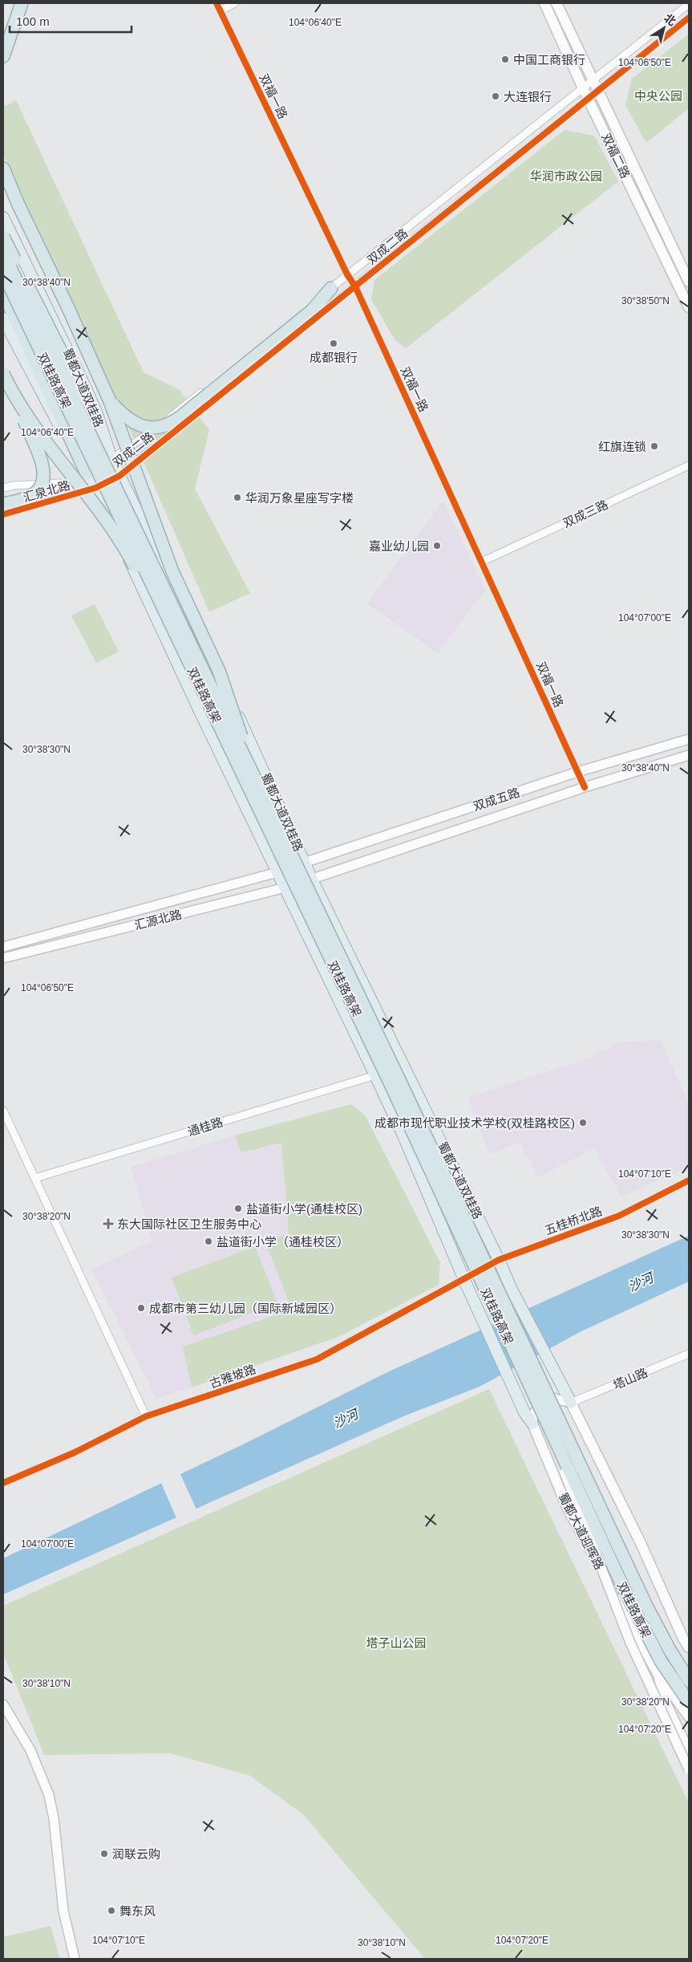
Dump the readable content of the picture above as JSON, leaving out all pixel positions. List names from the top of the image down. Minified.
{"streets":{"highway":["双桂路高架"],"main road":["双福二路","蜀都大道双桂路","蜀都大道迎晖路"],"street":["双福一路","双成二路","汇泉北路","双成三路","双成五路","汇源北路","通桂路","五桂桥北路","古雅坡路","塔山路"]},"crossings":[["双福一路","双成二路"],["双福一路","双成三路"],["双福一路","双成五路"],["双福二路","双成二路"],["双成二路","蜀都大道双桂路"],["双成二路","汇泉北路"],["蜀都大道双桂路","双成五路"],["蜀都大道双桂路","汇源北路"],["蜀都大道双桂路","五桂桥北路"],["蜀都大道双桂路","塔山路"],["双成五路","汇源北路"],["五桂桥北路","古雅坡路"]],"water":["沙河"],"parks":["中央公园","华润市政公园","塔子山公园"],"places":{"other":["中国工商银行","大连银行","成都银行","红旗连锁","华润万象星座写字楼","嘉业幼儿园","成都市现代职业技术学校(双桂路校区)","盐道街小学(通桂校区)","盐道街小学（通桂校区）","成都市第三幼儿园（国际新城园区）","润联云购","舞东风"],"health":["东大国际社区卫生服务中心"]},"scale_bar":"100 m","north":"top right","coordinates":["104°06'40\"E","104°06'50\"E","30°38'40\"N","30°38'50\"N","104°07'00\"E","30°38'30\"N","104°07'10\"E","30°38'20\"N","30°38'10\"N","104°07'20\"E"]}
